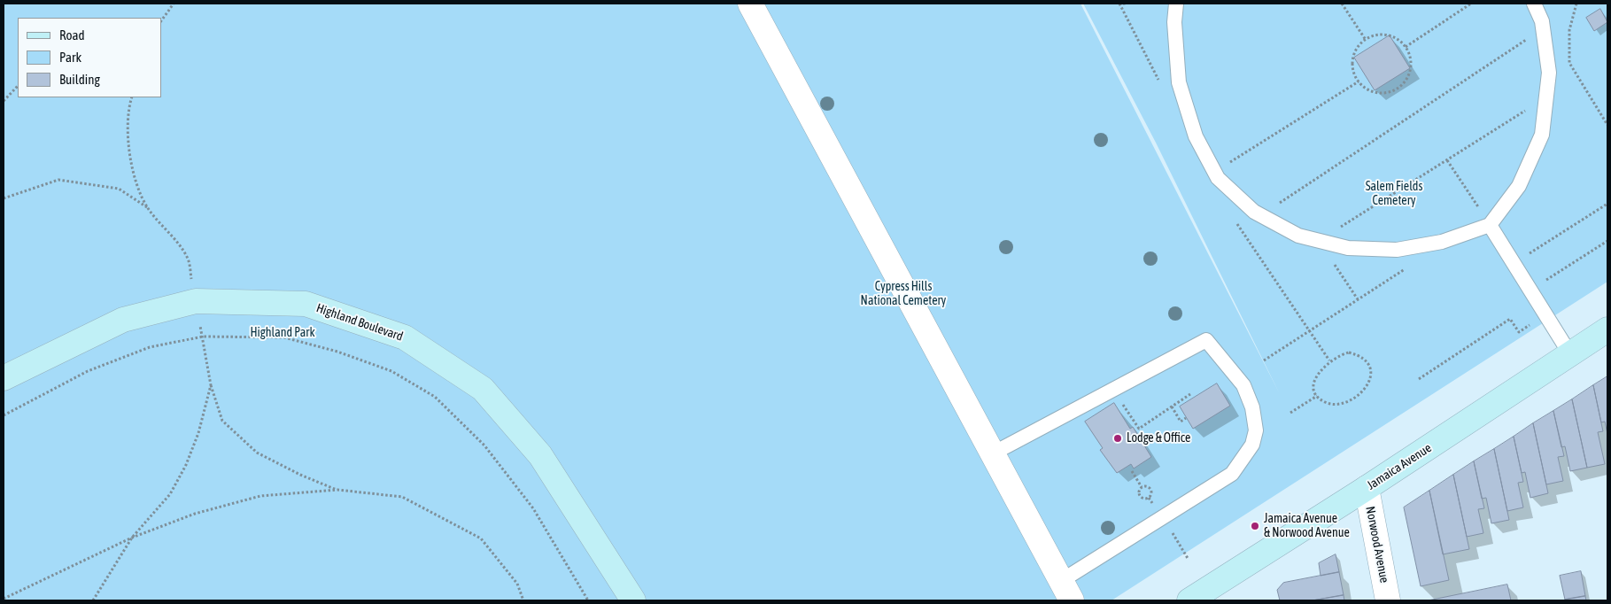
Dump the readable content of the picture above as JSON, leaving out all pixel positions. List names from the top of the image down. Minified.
{"streets":{"main road":["Highland Boulevard","Jamaica Avenue"],"street":["Norwood Avenue"]},"crossings":[["Jamaica Avenue","Norwood Avenue"]],"parks":["Salem Fields Cemetery","Cypress Hills National Cemetery","Highland Park"],"places":["Lodge & Office","Jamaica Avenue & Norwood Avenue"],"legend":["Road","Park","Building"]}
